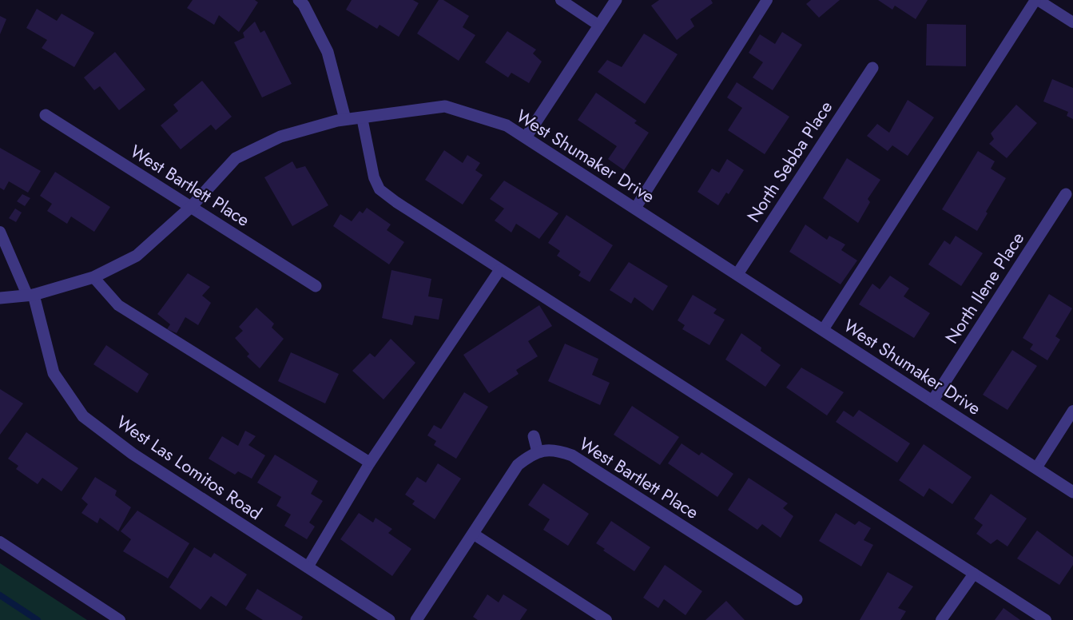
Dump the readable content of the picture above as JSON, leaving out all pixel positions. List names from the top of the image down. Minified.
{"streets":{"street":["West Shumaker Drive","North Sebba Place","West Bartlett Place","North Ilene Place","West Las Lomitos Road"]},"crossings":[["West Shumaker Drive","North Sebba Place"],["West Shumaker Drive","West Bartlett Place"],["West Shumaker Drive","North Ilene Place"],["West Shumaker Drive","West Las Lomitos Road"]]}
